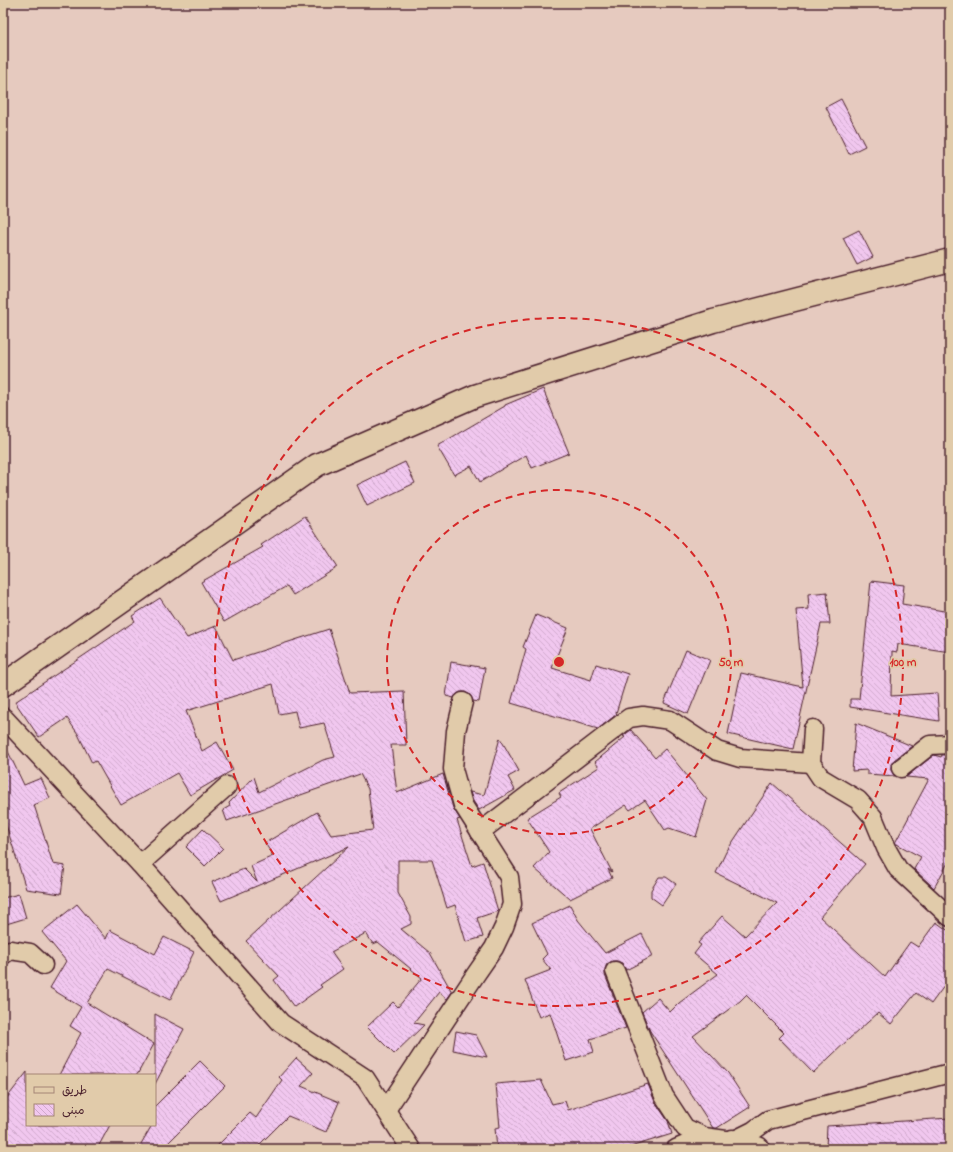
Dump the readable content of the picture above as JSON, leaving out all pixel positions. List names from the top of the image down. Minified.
{"legend":["طريق","مبنى"],"rings":["50 m","100 m"]}
